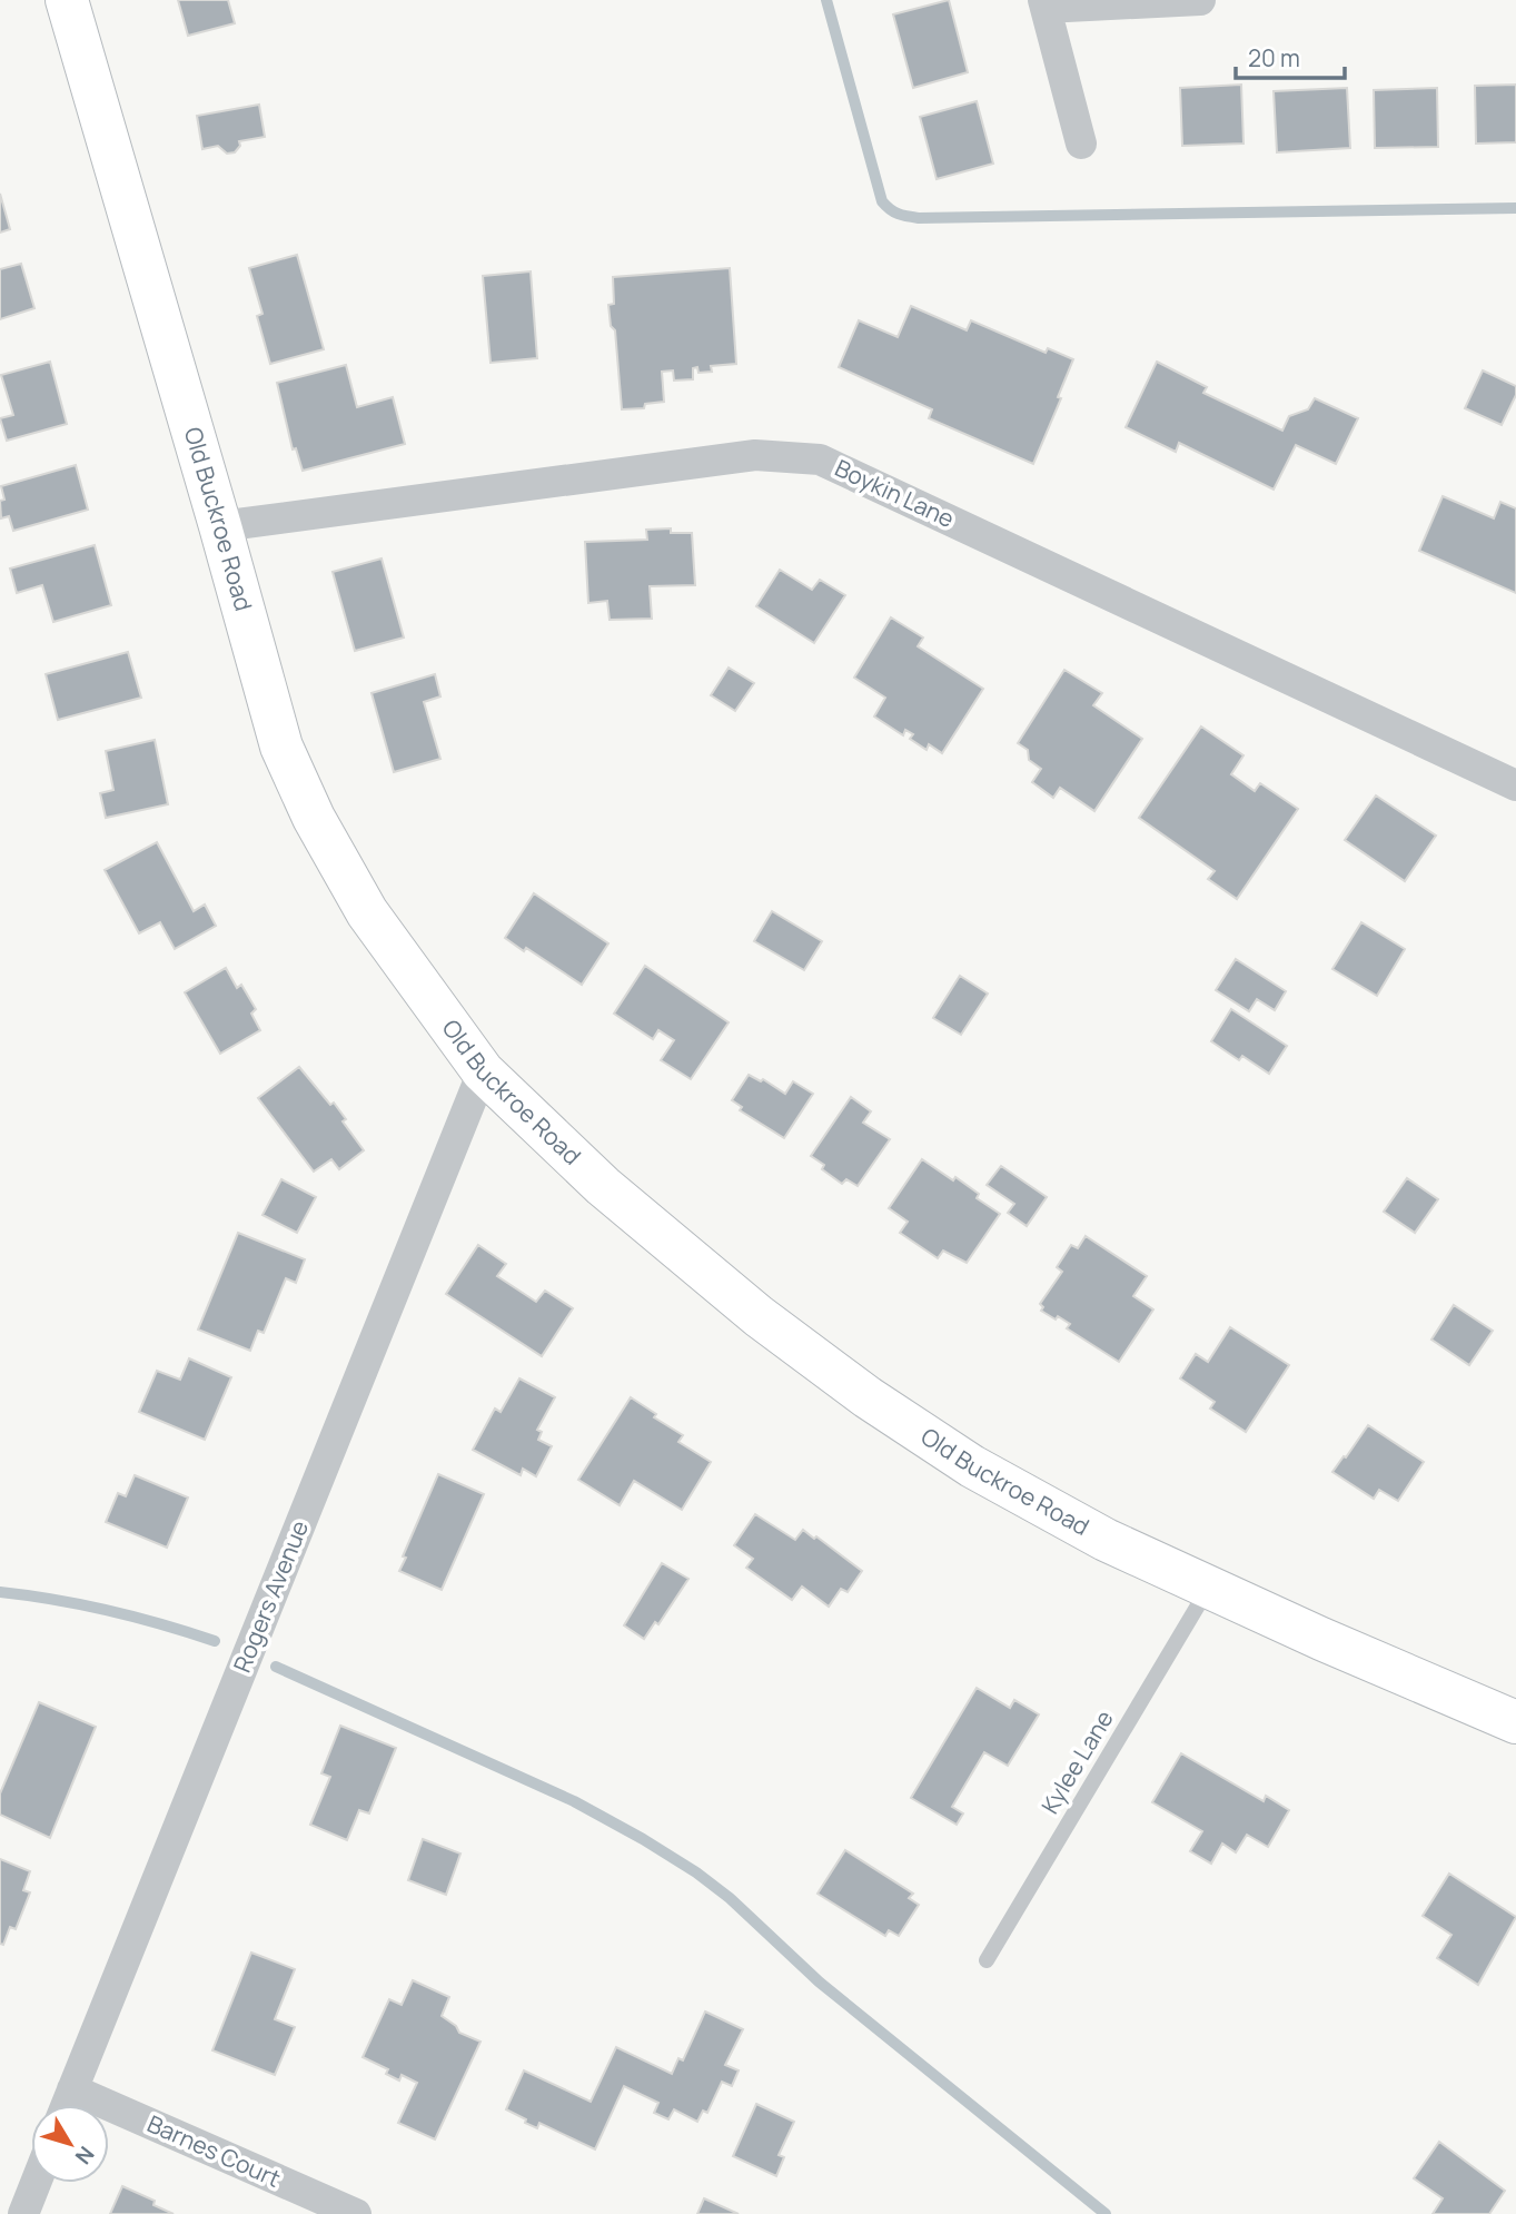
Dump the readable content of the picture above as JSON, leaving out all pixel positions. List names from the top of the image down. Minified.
{"streets":{"main road":["Old Buckroe Road"],"street":["Boykin Lane","Rogers Avenue","Barnes Court"],"lane":["Kylee Lane"]},"crossings":[["Boykin Lane","Old Buckroe Road"],["Old Buckroe Road","Rogers Avenue"],["Old Buckroe Road","Kylee Lane"],["Rogers Avenue","Barnes Court"]],"scale_bar":"20 m","north":"bottom right"}
